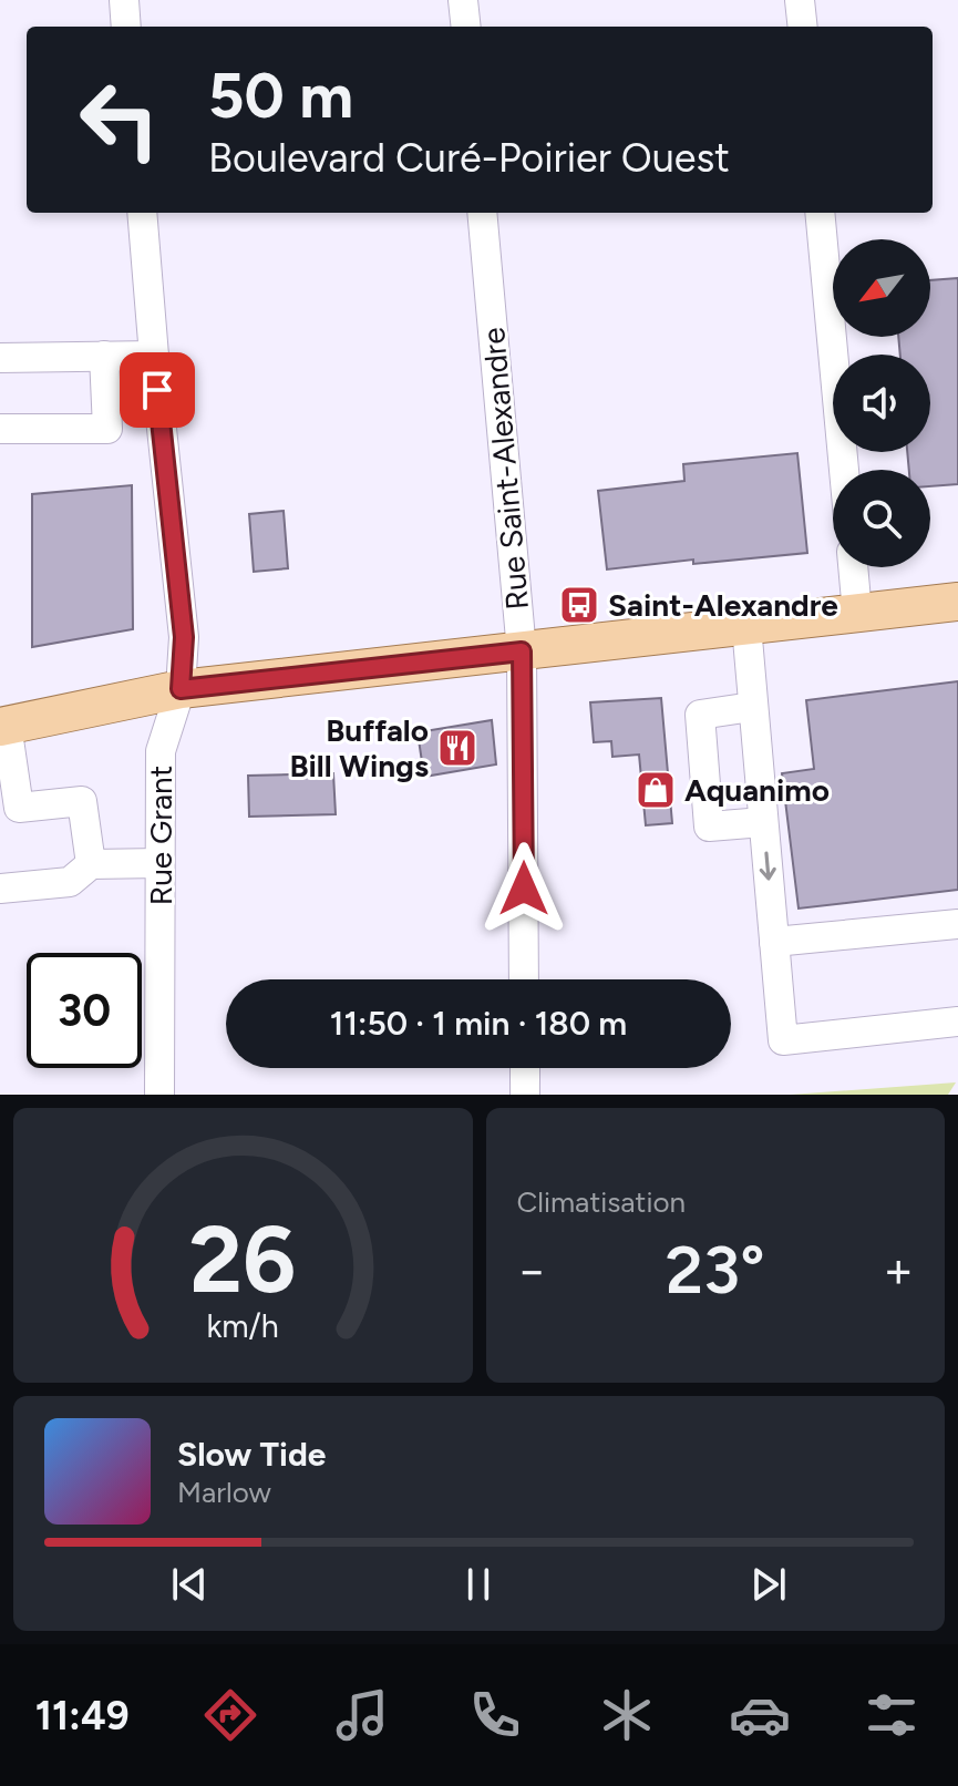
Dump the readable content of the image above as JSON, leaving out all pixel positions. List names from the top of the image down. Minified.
{"streets":{"street":["Rue Saint-Alexandre","Rue Grant"]},"places":{"bus stop":["Saint-Alexandre"],"restaurant":["Buffalo Bill Wings"],"shop":["Aquanimo"]},"north":"bottom left","page":{"turn":["50 m","Boulevard Curé-Poirier Ouest"],"limit":"30","trip":"11:50 · 1 min · 180 m","tile":"Climatisation","heat":["−","23°","+"],"song":["Slow Tide","Marlow"],"tabs":"11:49","gauge":["26","km/h"]}}
